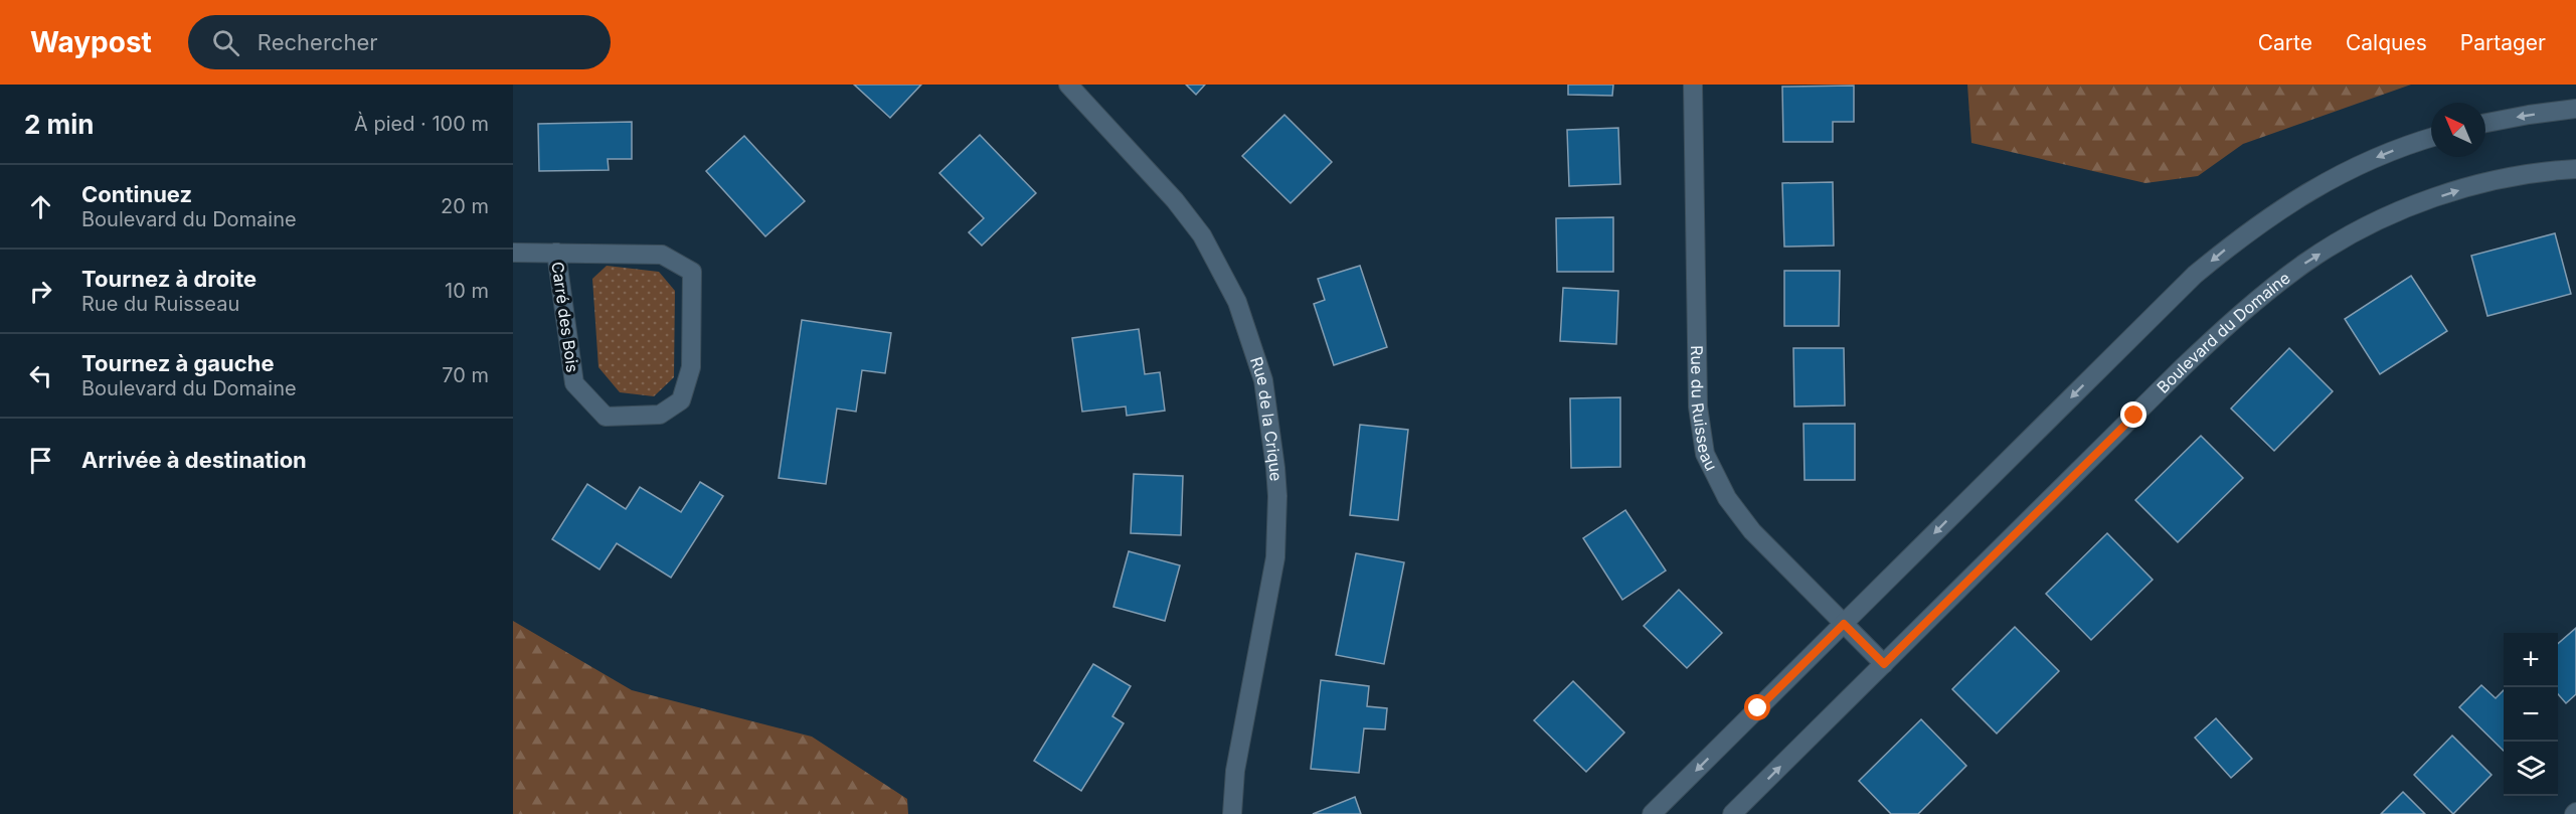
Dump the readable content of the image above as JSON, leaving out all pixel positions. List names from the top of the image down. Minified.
{"streets":{"street":["Carré des Bois","Boulevard du Domaine","Rue du Ruisseau","Rue de la Crique"]},"crossings":[["Boulevard du Domaine","Rue du Ruisseau"]],"north":"top left","page":{"header":"Waypost","search":"Rechercher","nav":["Carte","Calques","Partager"],"heading":["2 min","À pied · 100 m"],"list":[["Continuez","Boulevard du Domaine","20 m"],["Tournez à droite","Rue du Ruisseau","10 m"],["Tournez à gauche","Boulevard du Domaine","70 m"],"Arrivée à destination"],"map_buttons":["+","−"]}}
